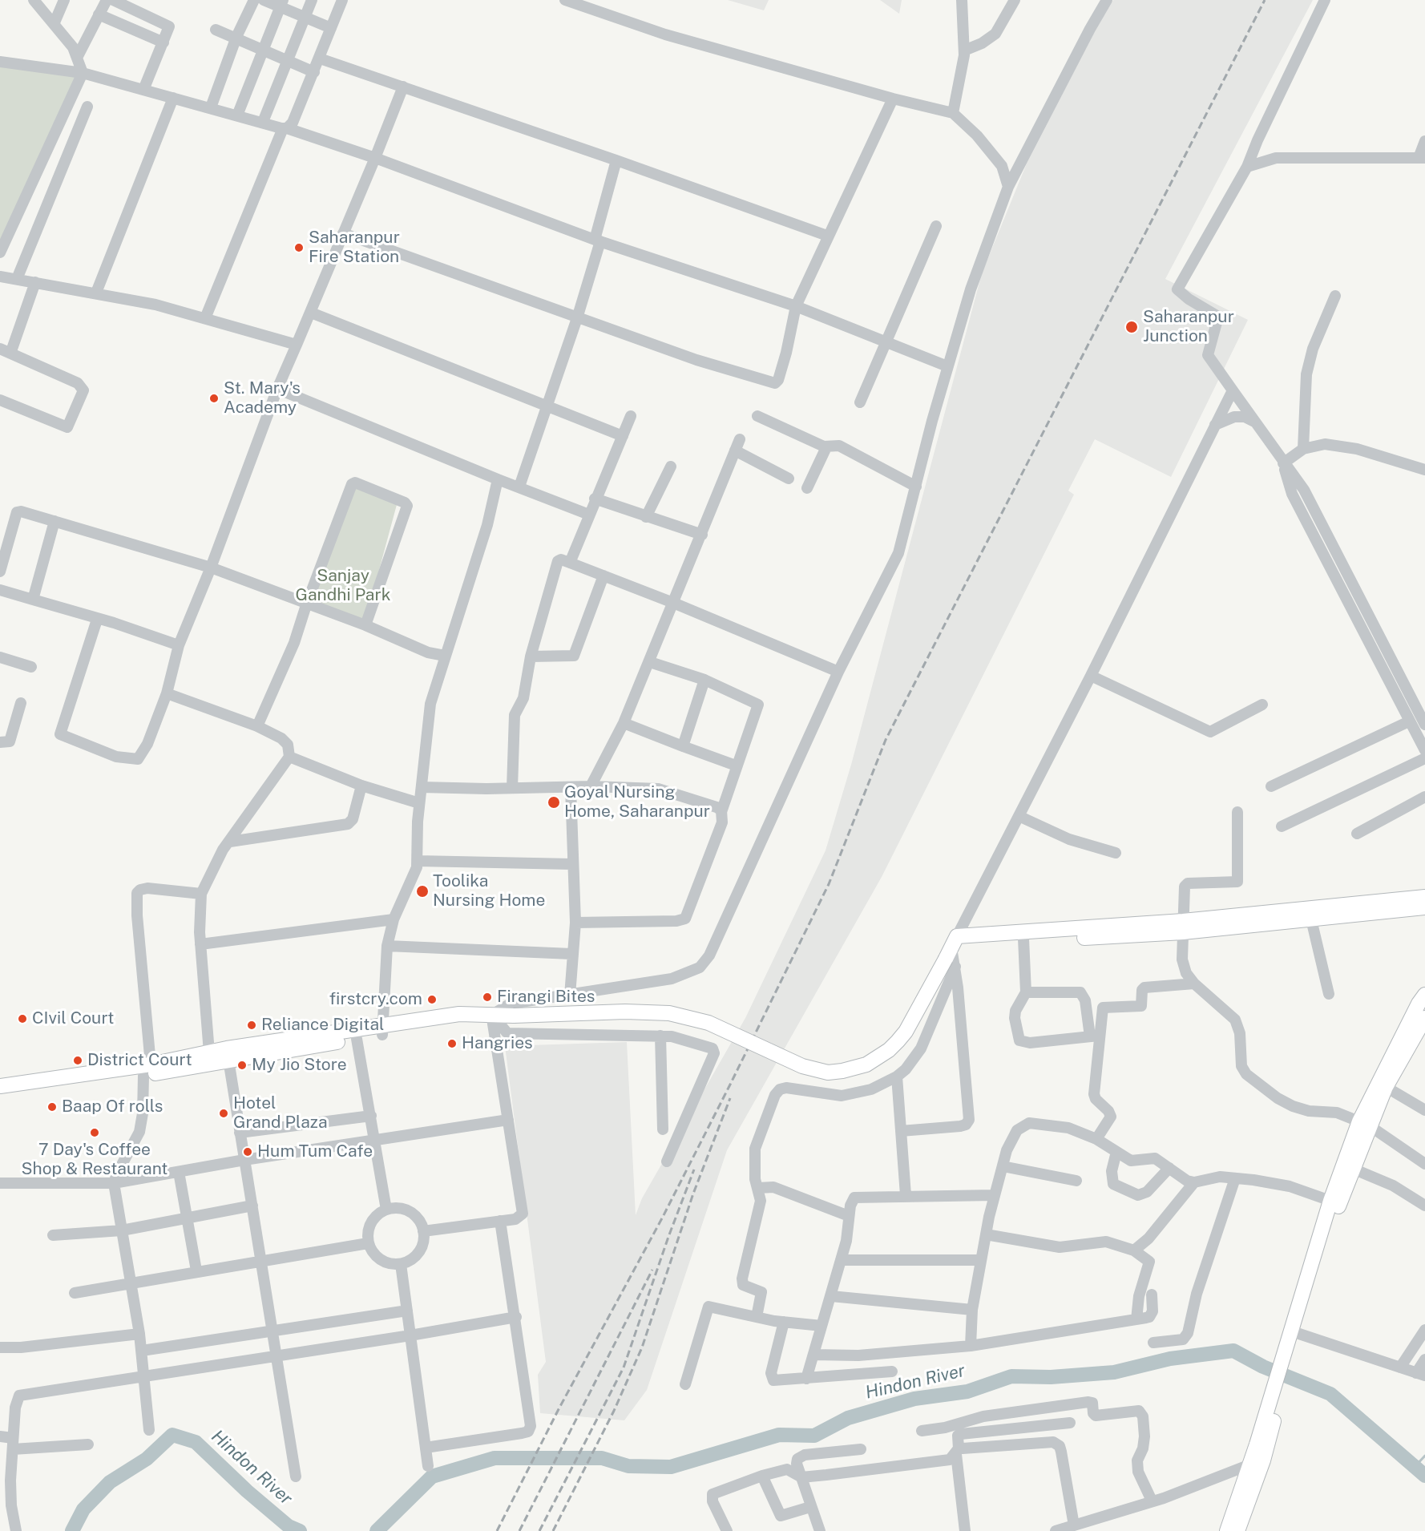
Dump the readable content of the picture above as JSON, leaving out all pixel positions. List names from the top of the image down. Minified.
{"water":["Hindon River"],"parks":["Sanjay Gandhi Park"],"places":["Saharanpur Fire Station","Saharanpur Junction","St. Mary's Academy","Goyal Nursing Home, Saharanpur","Toolika Nursing Home","Firangi Bites","firstcry.com","CIvil Court","Reliance Digital","Hangries","District Court","My Jio Store","Baap Of rolls","Hotel Grand Plaza","7 Day's Coffee Shop & Restaurant","Hum Tum Cafe"]}
